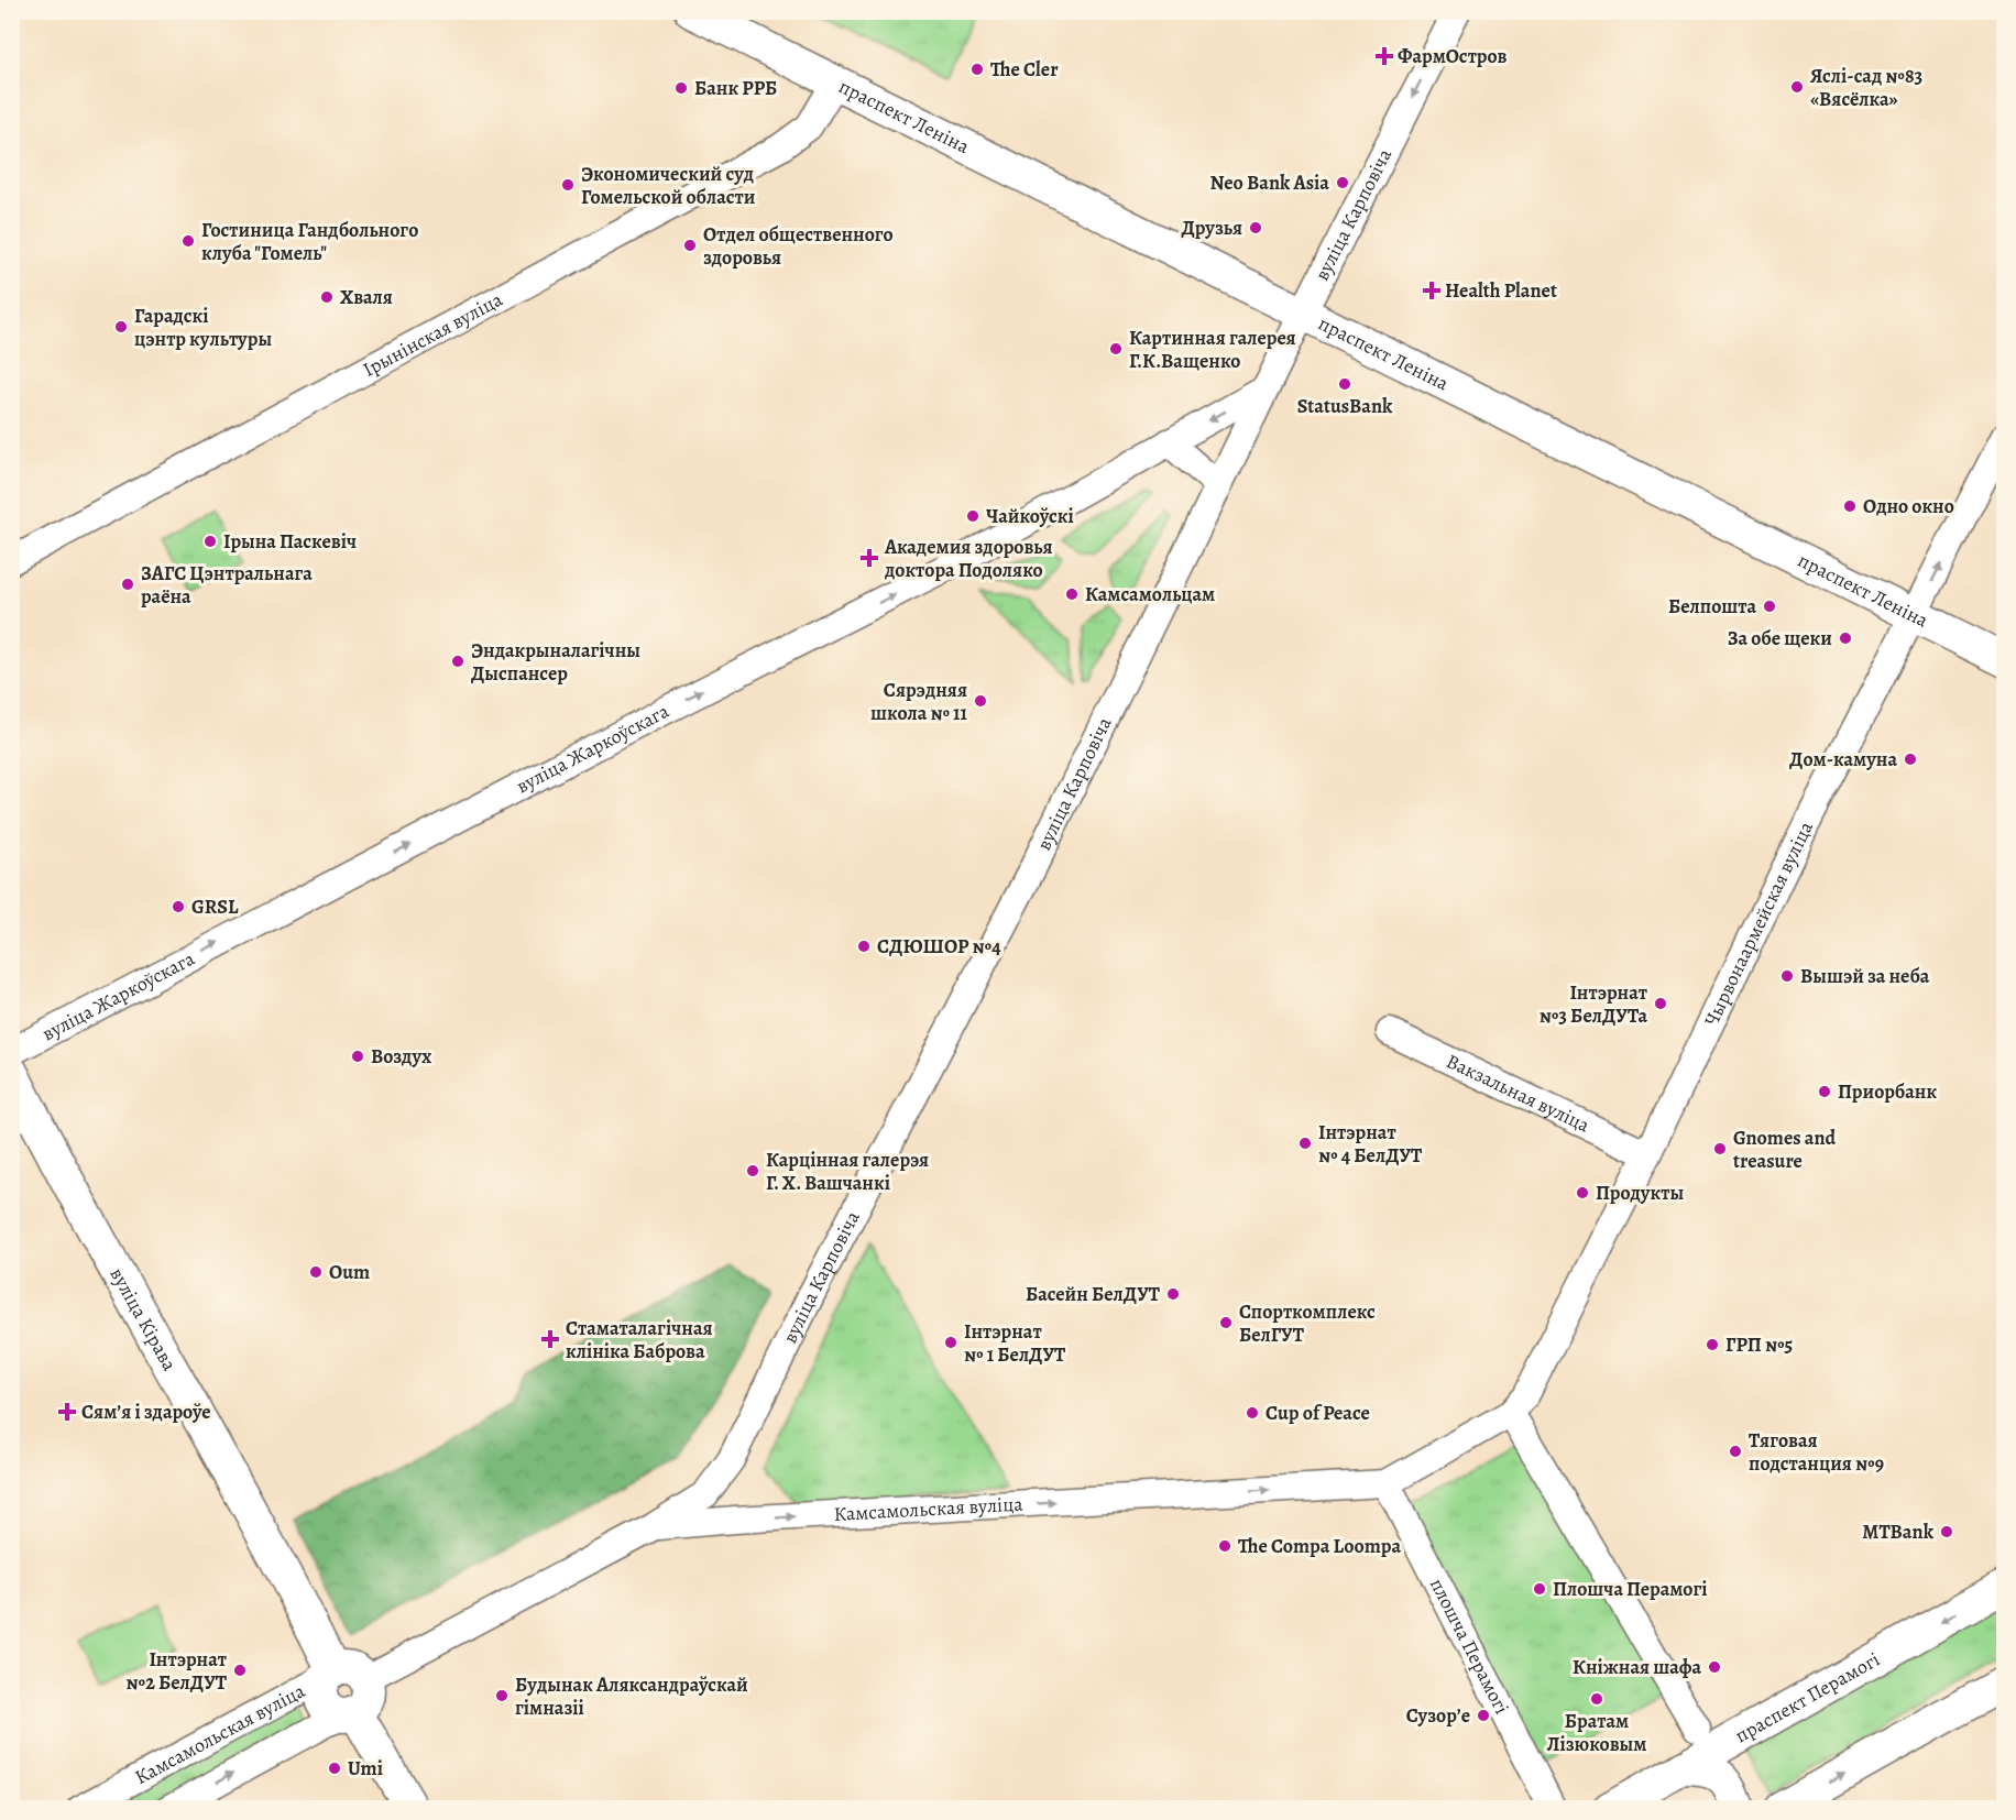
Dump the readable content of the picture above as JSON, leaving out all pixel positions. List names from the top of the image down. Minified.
{"streets":{"main road":["праспект Леніна","вуліца Кірава","праспект Перамогі"],"street":["вуліца Карповіча","Ірынінская вуліца","вуліца Жаркоўскага","Чырвонаармейская вуліца","Вакзальная вуліца","Камсамольская вуліца","плошча Перамогі"]},"crossings":[["праспект Леніна","вуліца Карповіча"],["праспект Леніна","Ірынінская вуліца"],["праспект Леніна","Чырвонаармейская вуліца"],["вуліца Карповіча","вуліца Жаркоўскага"],["вуліца Карповіча","Камсамольская вуліца"],["Чырвонаармейская вуліца","Вакзальная вуліца"],["Чырвонаармейская вуліца","Камсамольская вуліца"],["вуліца Кірава","Камсамольская вуліца"],["Камсамольская вуліца","плошча Перамогі"]],"one_way":["вуліца Жаркоўскага","Камсамольская вуліца"],"places":{"health":["ФармОстров","Health Planet","Академия здоровья доктора Подоляко","Стаматалагічная клініка Баброва","Сямʼя і здароўе"],"other":["The Cler","Яслі-сад №83 «Вясёлка»","Банк РРБ","Neo Bank Asia","Экономический суд Гомельской области","Друзья","Гостиница Гандбольного клуба \"Гомель\"","Отдел общественного здоровья","Хваля","Гарадскі цэнтр культуры","Картинная галерея Г.К.Ващенко","StatusBank","Одно окно","Чайкоўскі","Ірына Паскевіч","ЗАГС Цэнтральнага раёна","Камсамольцам","Белпошта","За обе щеки","Эндакрыналагічны Дыспансер","Сярэдняя школа № 11","Дом-камуна","GRSL","СДЮШОР №4","Вышэй за неба","Інтэрнат №3 БелДУТа","Воздух","Приорбанк","Інтэрнат № 4 БелДУТ","Gnomes and treasure","Карцінная галерэя Г. Х. Вашчанкі","Продукты","Oum","Басейн БелДУТ","Спорткомплекс БелГУТ","Інтэрнат № 1 БелДУТ","ГРП №5","Cup of Peace","Тяговая подстанция №9","MTBank","The Compa Loompa","Плошча Перамогі","Кніжная шафа","Інтэрнат №2 БелДУТ","Будынак Аляксандраўскай гімназіі","Братам Лізюковым","Сузорʼе","Umi"]}}
